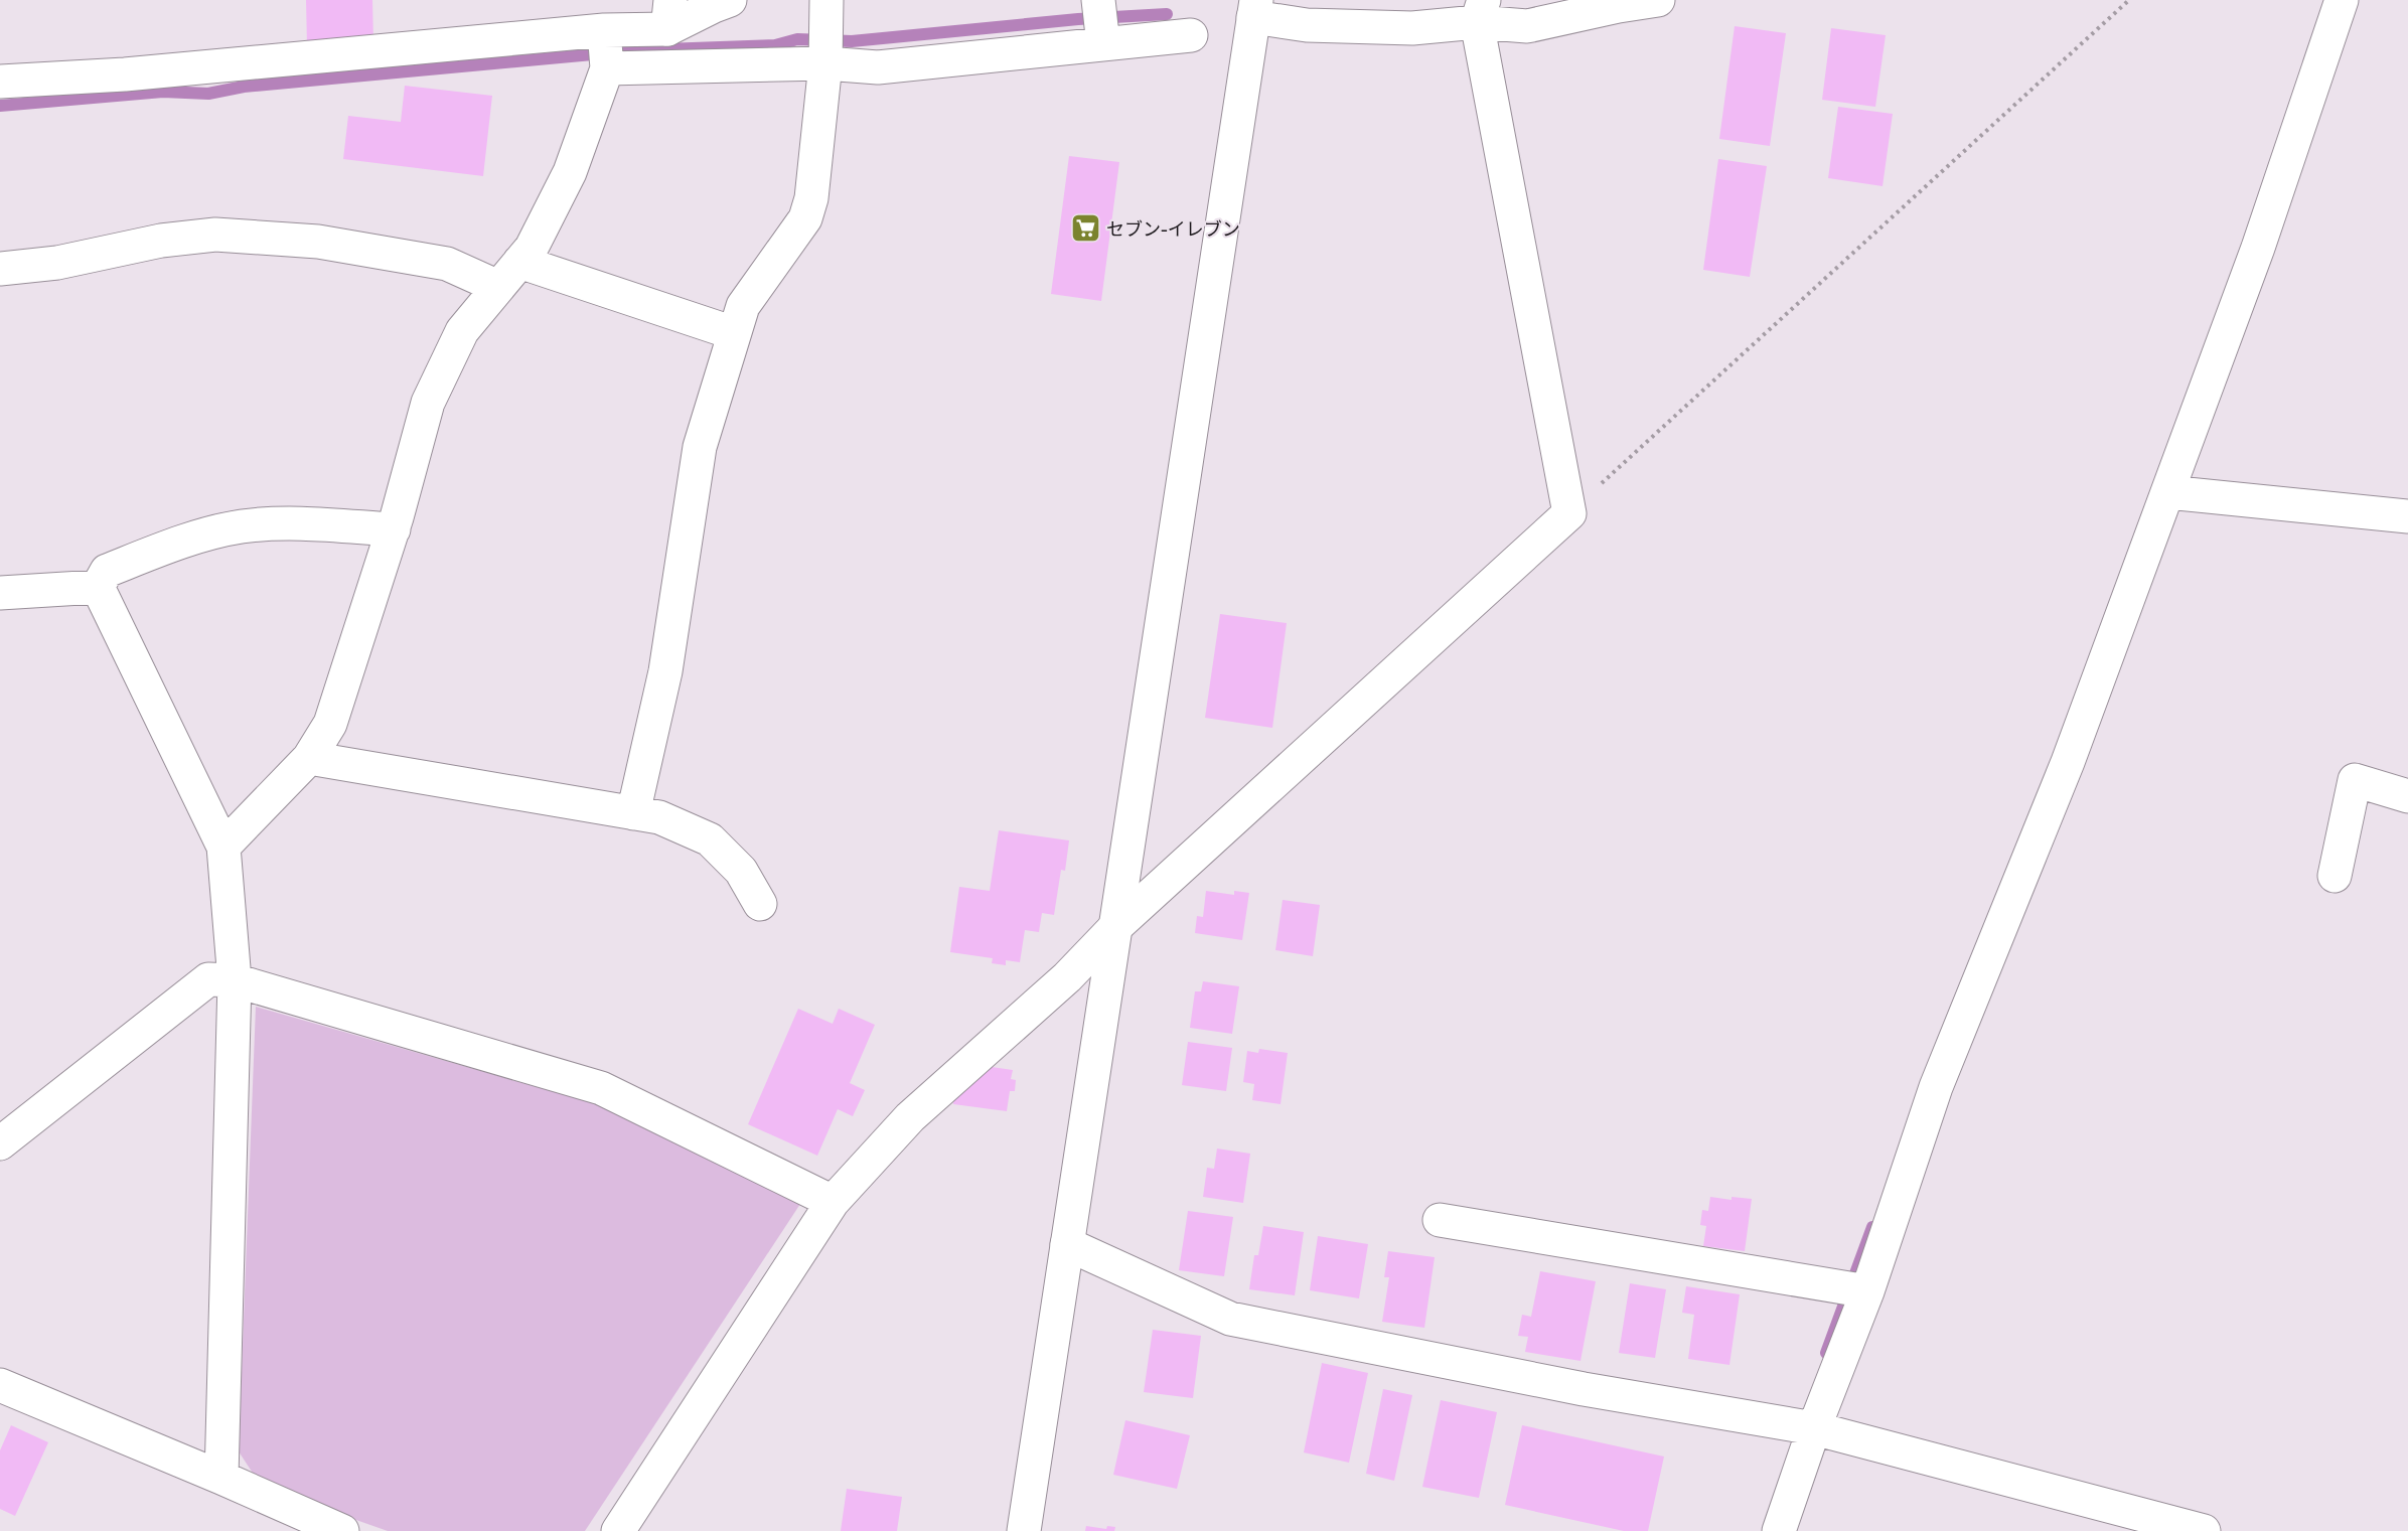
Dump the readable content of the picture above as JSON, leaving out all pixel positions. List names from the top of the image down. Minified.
{"places":{"supermarket":["セブン-イレブン"]}}
